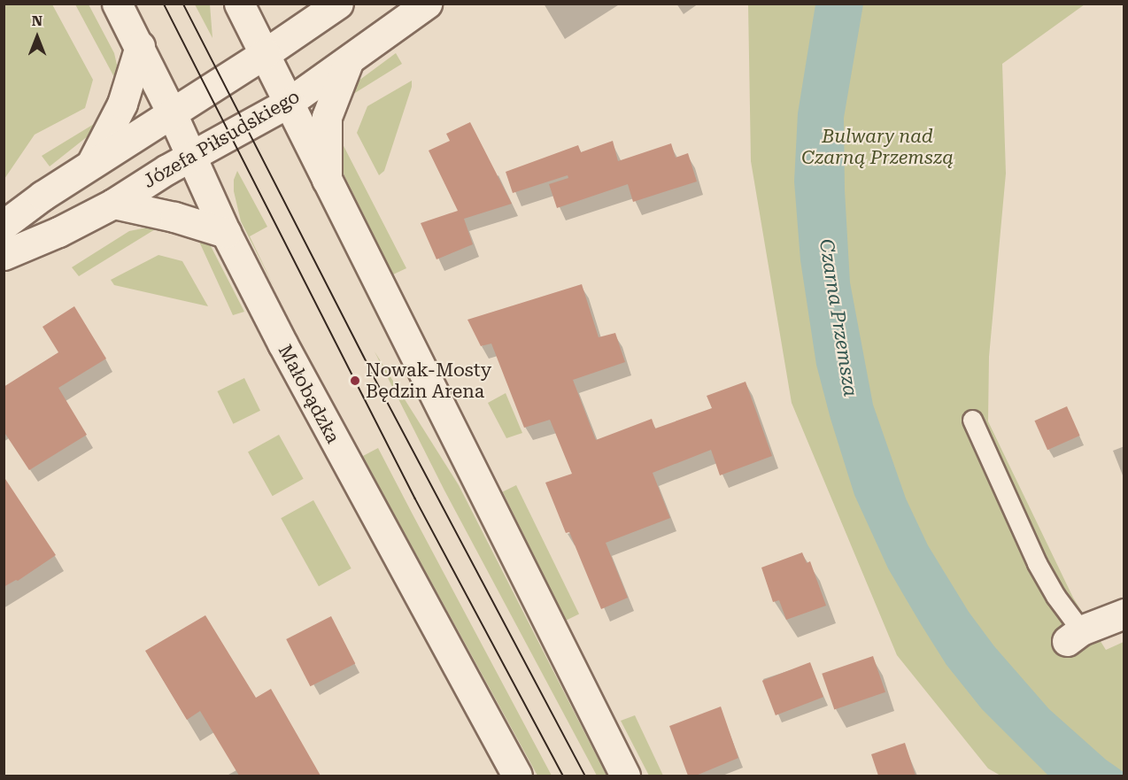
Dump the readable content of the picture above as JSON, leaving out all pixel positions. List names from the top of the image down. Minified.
{"streets":{"street":["Józefa Piłsudskiego","Małobądzka"]},"crossings":[["Józefa Piłsudskiego","Małobądzka"]],"water":["Czarna Przemsza"],"parks":["Bulwary nad Czarną Przemszą"],"places":["Nowak-Mosty Będzin Arena"],"north":"top"}
